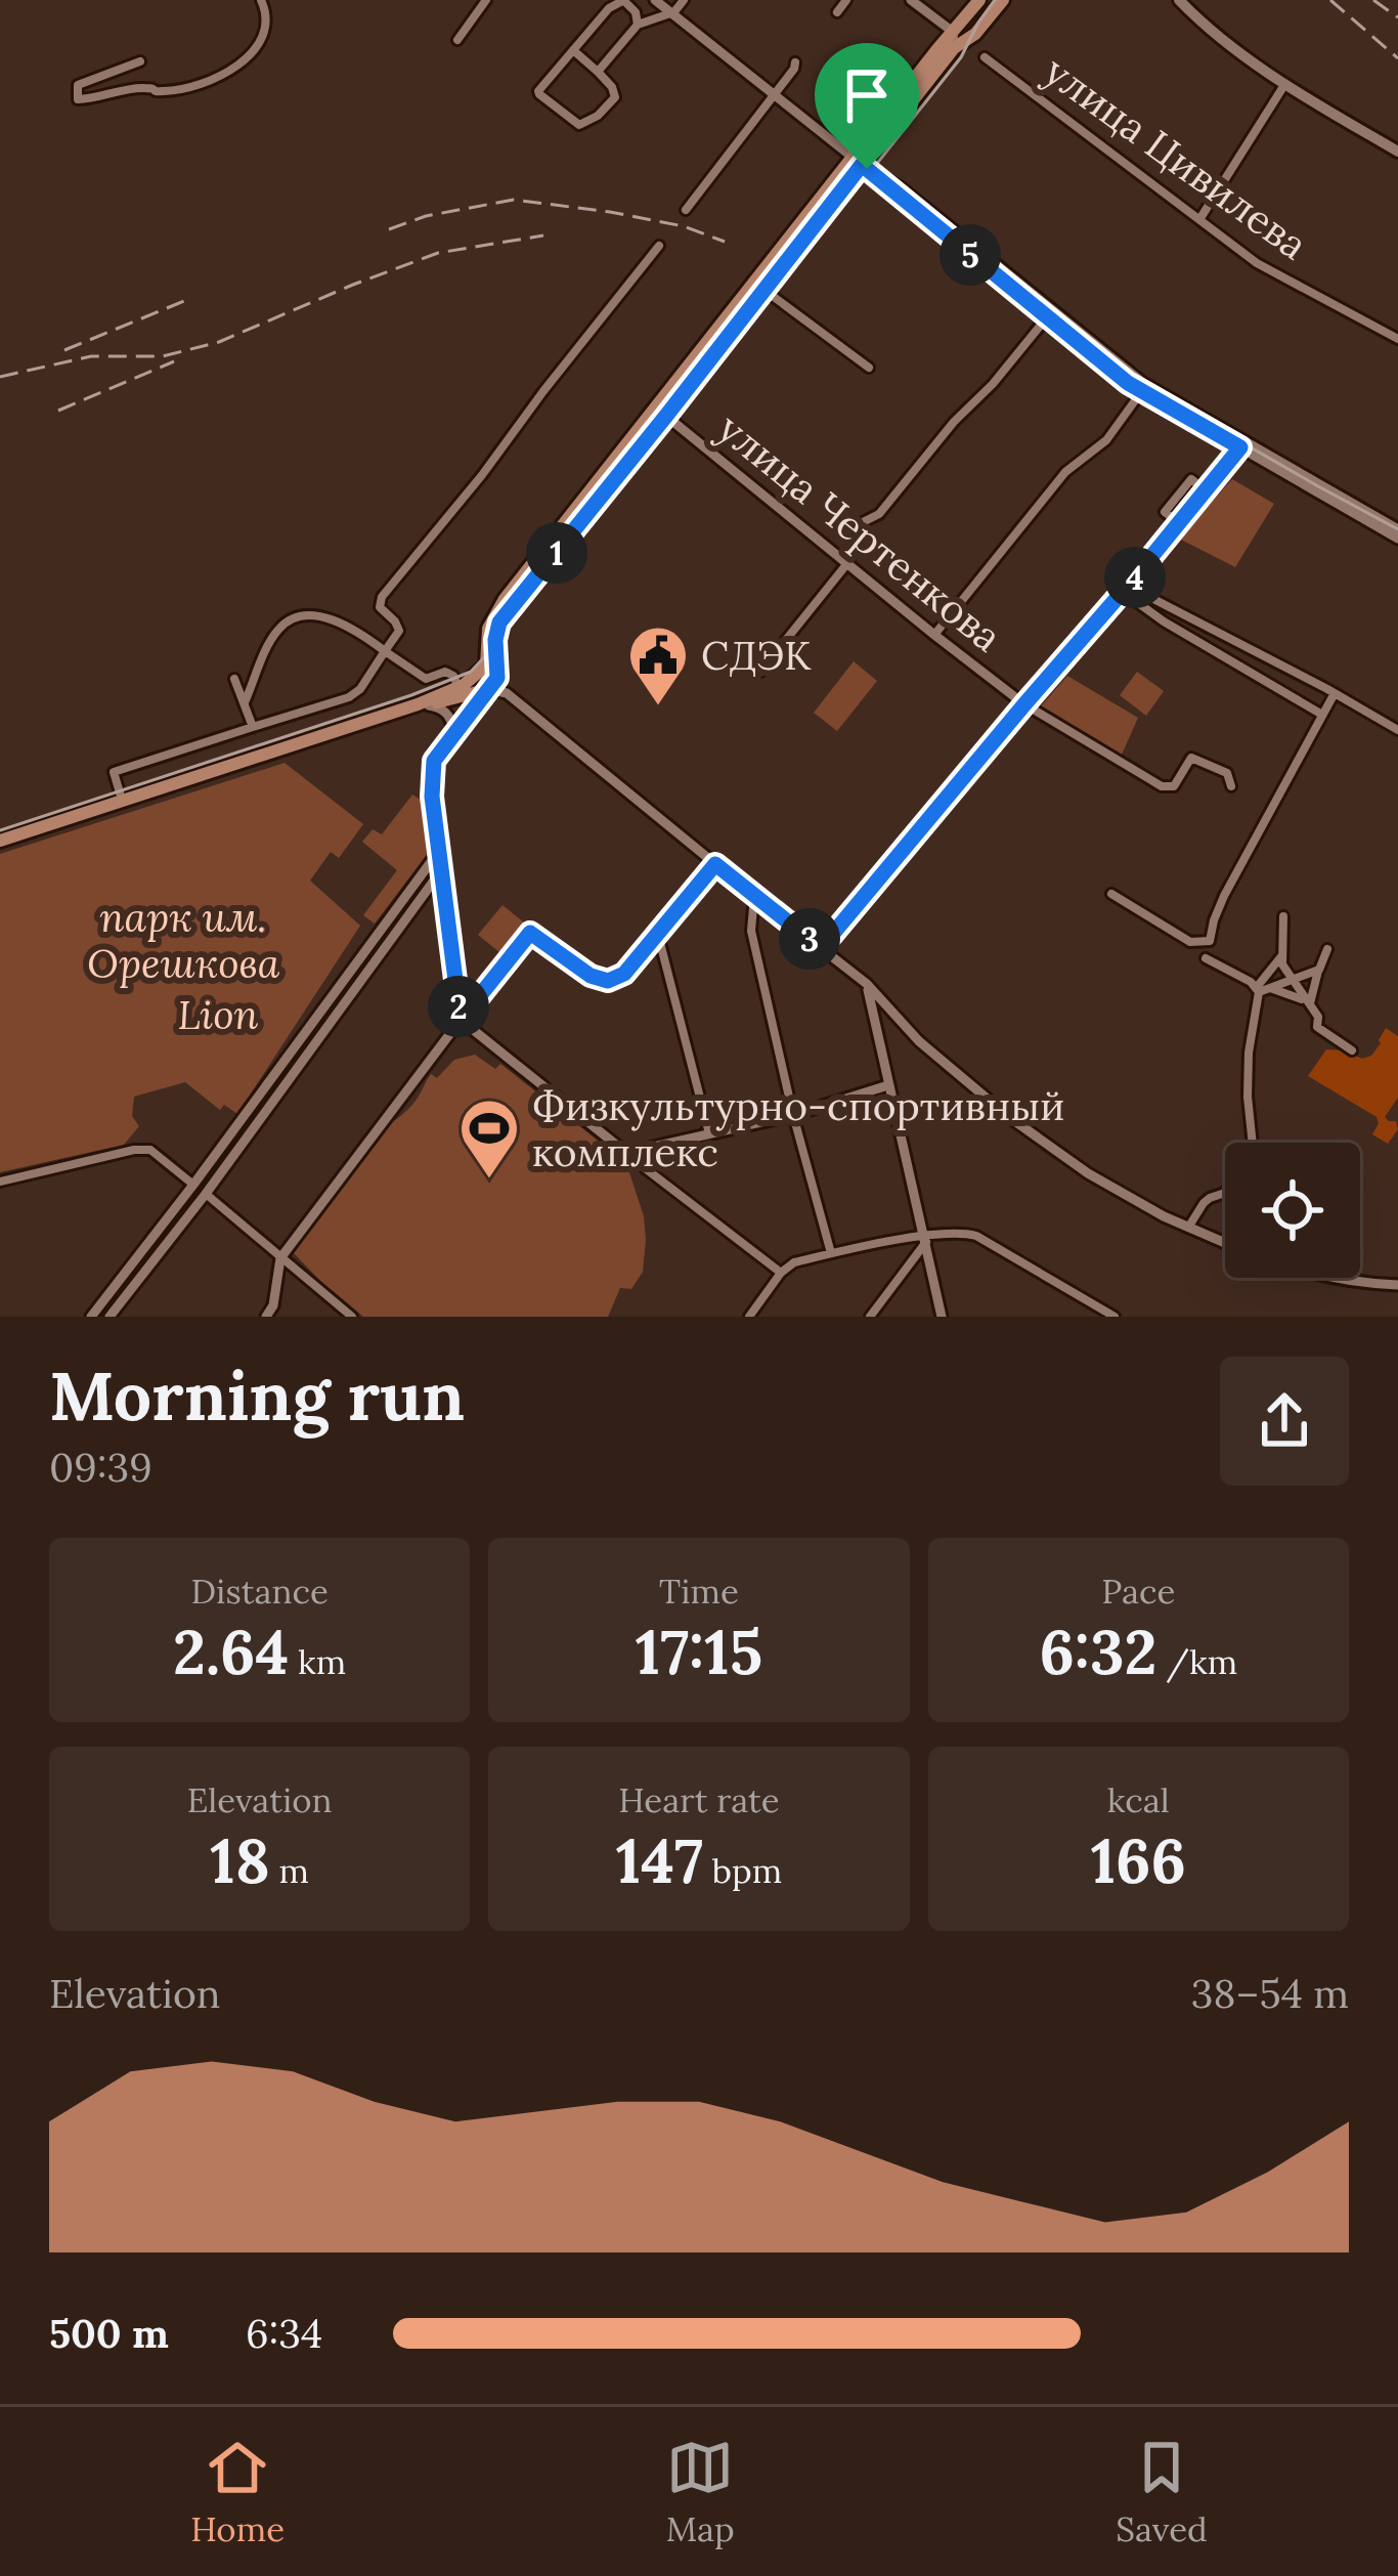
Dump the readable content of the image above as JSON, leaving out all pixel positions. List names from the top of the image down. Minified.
{"streets":{"street":["улица Цивилева","улица Чертенкова"]},"parks":["парк им. Орешкова","Lion"],"places":{"public building":["СДЭК"],"sports":["Физкультурно-спортивный комплекс"]},"page":{"pins":["5","1","4","3","2"],"heading":["Morning run","09:39"],"stats":[["Distance","2.64 km"],["Time","17:15"],["Pace","6:32 /km"],["Elevation","18 m"],["Heart rate","147 bpm"],["kcal","166"]],"chart":["Elevation","38–54 m"],"list":[{"name":"500 m","note":"6:34"}],"tabs":["Home","Map","Saved"]}}
